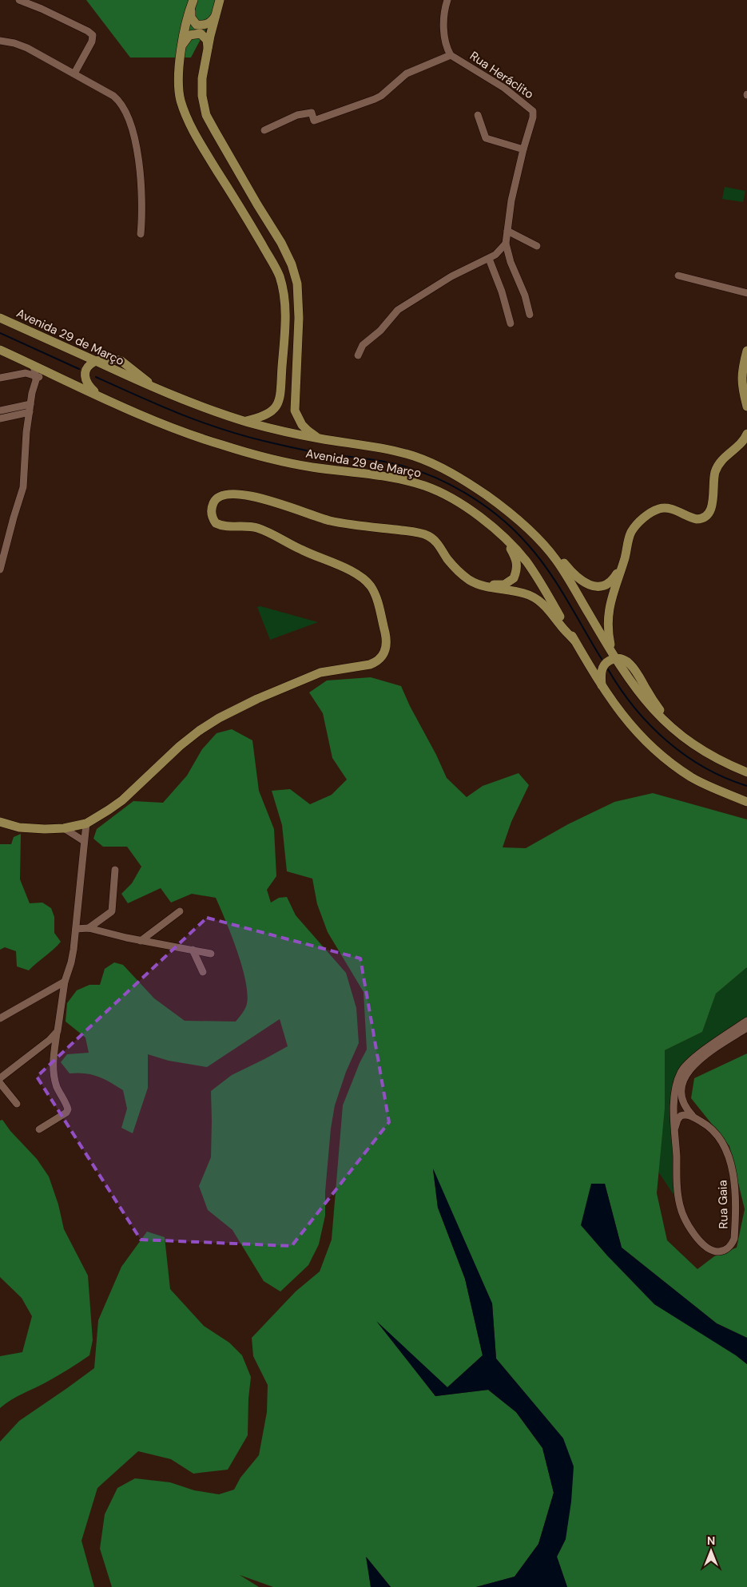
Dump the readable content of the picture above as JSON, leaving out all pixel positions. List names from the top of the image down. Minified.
{"streets":{"main road":["Avenida 29 de Março"],"street":["Rua Heráclito","Rua Gaia"]},"north":"top"}
